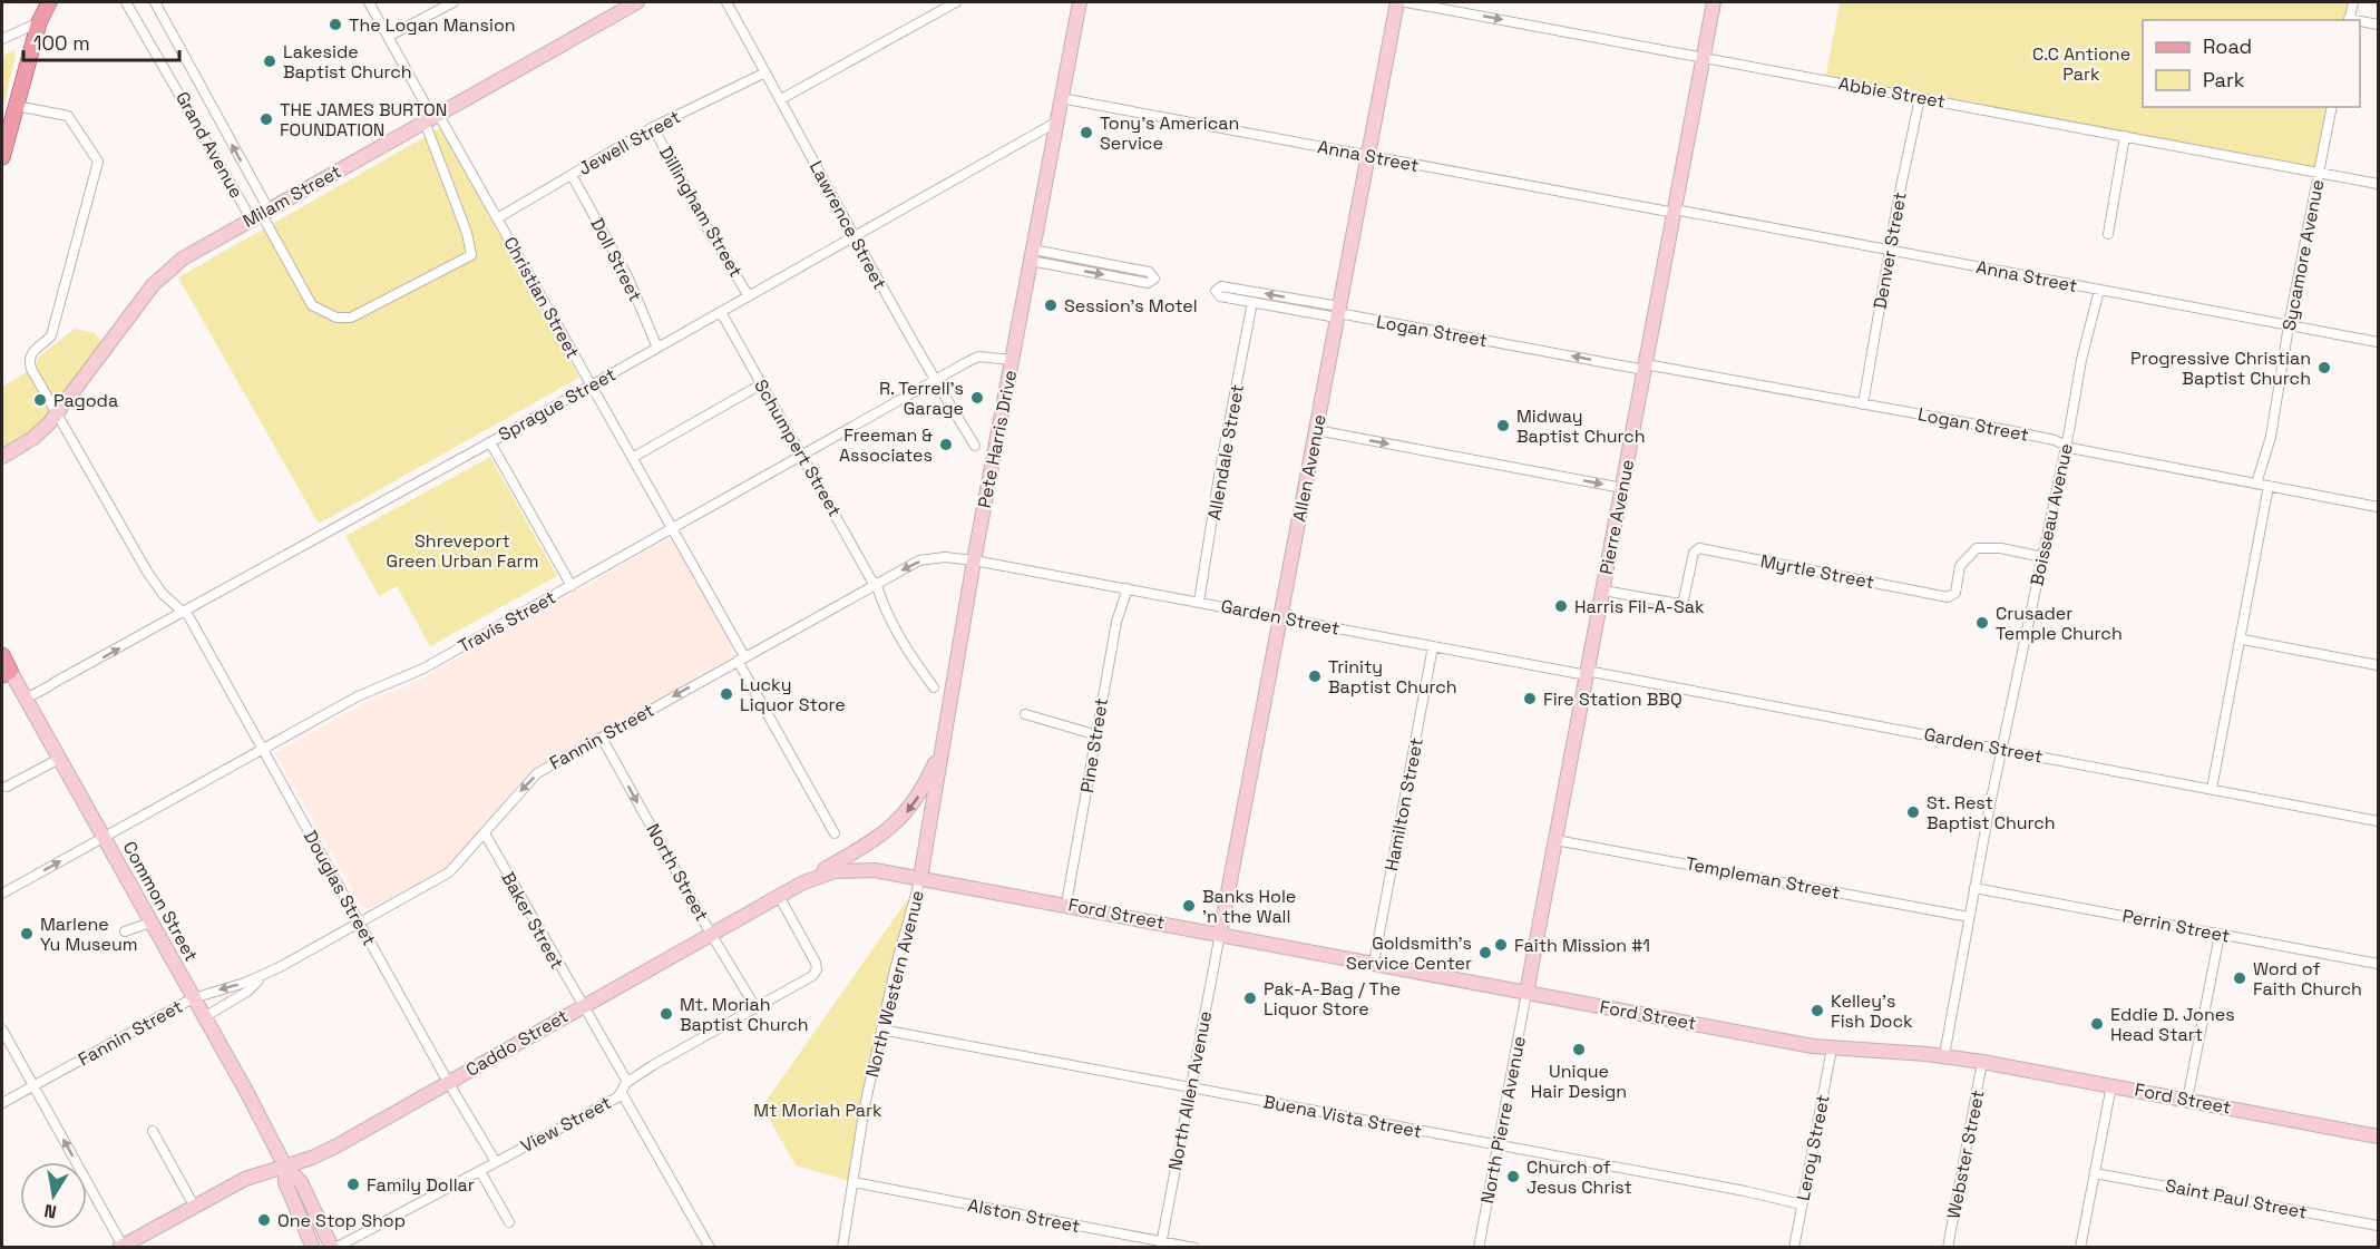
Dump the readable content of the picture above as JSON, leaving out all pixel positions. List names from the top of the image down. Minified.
{"streets":{"main road":["Milam Street","Pete Harris Drive","Allen Avenue","Pierre Avenue","Common Street","Ford Street","Caddo Street"],"street":["Abbie Street","Jewell Street","Grand Avenue","Anna Street","Dillingham Street","Lawrence Street","Denver Street","Sycamore Avenue","Doll Street","Christian Street","Logan Street","Sprague Street","Schumpert Street","Allendale Street","Boisseau Avenue","Myrtle Street","Garden Street","Travis Street","Fannin Street","Pine Street","Hamilton Street","North Street","Templeman Street","Douglas Street","Baker Street","Perrin Street","North Western Avenue","North Allen Avenue","Buena Vista Street","North Pierre Avenue","View Street","Leroy Street","Webster Street","Saint Paul Street","Alston Street"]},"crossings":[["Abbie Street","Denver Street"],["Abbie Street","Sycamore Avenue"],["Abbie Street","Pierre Avenue"],["Jewell Street","Dillingham Street"],["Jewell Street","Lawrence Street"],["Jewell Street","Doll Street"],["Jewell Street","Christian Street"],["Grand Avenue","Milam Street"],["Anna Street","Denver Street"],["Anna Street","Sycamore Avenue"],["Anna Street","Pete Harris Drive"],["Anna Street","Allen Avenue"],["Anna Street","Boisseau Avenue"],["Anna Street","Pierre Avenue"],["Milam Street","Christian Street"],["Milam Street","Douglas Street"],["Dillingham Street","Sprague Street"],["Lawrence Street","Sprague Street"],["Lawrence Street","Travis Street"],["Denver Street","Logan Street"],["Sycamore Avenue","Logan Street"],["Doll Street","Sprague Street"],["Christian Street","Sprague Street"],["Christian Street","Travis Street"],["Christian Street","Fannin Street"],["Logan Street","Allendale Street"],["Logan Street","Allen Avenue"],["Logan Street","Boisseau Avenue"],["Logan Street","Pierre Avenue"],["Sprague Street","Pete Harris Drive"],["Sprague Street","Schumpert Street"],["Sprague Street","Douglas Street"],["Sprague Street","Common Street"],["Pete Harris Drive","Garden Street"],["Pete Harris Drive","Travis Street"],["Pete Harris Drive","Fannin Street"],["Pete Harris Drive","Ford Street"],["Pete Harris Drive","North Western Avenue"],["Pete Harris Drive","Caddo Street"],["Schumpert Street","Travis Street"],["Schumpert Street","Fannin Street"],["Allendale Street","Garden Street"],["Allen Avenue","Garden Street"],["Allen Avenue","Ford Street"],["Allen Avenue","North Allen Avenue"],["Boisseau Avenue","Myrtle Street"],["Boisseau Avenue","Garden Street"],["Boisseau Avenue","Templeman Street"],["Boisseau Avenue","Ford Street"],["Boisseau Avenue","Perrin Street"],["Pierre Avenue","Myrtle Street"],["Pierre Avenue","Garden Street"],["Pierre Avenue","Templeman Street"],["Pierre Avenue","Ford Street"],["Pierre Avenue","North Pierre Avenue"],["Garden Street","Fannin Street"],["Garden Street","Pine Street"],["Garden Street","Hamilton Street"],["Travis Street","Douglas Street"],["Travis Street","Common Street"],["Fannin Street","North Street"],["Fannin Street","Douglas Street"],["Fannin Street","Common Street"],["Fannin Street","Baker Street"],["Pine Street","Ford Street"],["Hamilton Street","Ford Street"],["North Street","Caddo Street"],["North Street","View Street"],["Douglas Street","Caddo Street"],["Douglas Street","View Street"],["Common Street","Caddo Street"],["Common Street","View Street"],["Ford Street","North Western Avenue"],["Ford Street","Caddo Street"],["Ford Street","North Allen Avenue"],["Ford Street","North Pierre Avenue"],["Ford Street","Leroy Street"],["Ford Street","Webster Street"],["Baker Street","Caddo Street"],["Baker Street","View Street"],["North Western Avenue","Caddo Street"],["North Western Avenue","Buena Vista Street"],["North Western Avenue","Alston Street"],["Caddo Street","View Street"],["North Allen Avenue","Buena Vista Street"],["North Allen Avenue","Alston Street"],["Buena Vista Street","North Pierre Avenue"],["Buena Vista Street","Leroy Street"]],"one_way":["Fannin Street","North Street"],"parks":["C.C Antione Park","Shreveport Green Urban Farm","Mt Moriah Park"],"places":["The Logan Mansion","Lakeside Baptist Church","THE JAMES BURTON FOUNDATION","Tony's American Service","Session's Motel","Progressive Christian Baptist Church","R. Terrell's Garage","Pagoda","Midway Baptist Church","Freeman & Associates","Harris Fil-A-Sak","Crusader Temple Church","Trinity Baptist Church","Lucky Liquor Store","Fire Station BBQ","St. Rest Baptist Church","Banks Hole 'n the Wall","Marlene Yu Museum","Faith Mission #1","Goldsmith's Service Center","Word of Faith Church","Pak-A-Bag / The Liquor Store","Kelley's Fish Dock","Mt. Moriah Baptist Church","Eddie D. Jones Head Start","Unique Hair Design","Church of Jesus Christ","Family Dollar","One Stop Shop"],"legend":["Road","Park"],"scale_bar":"100 m","north":"bottom"}
